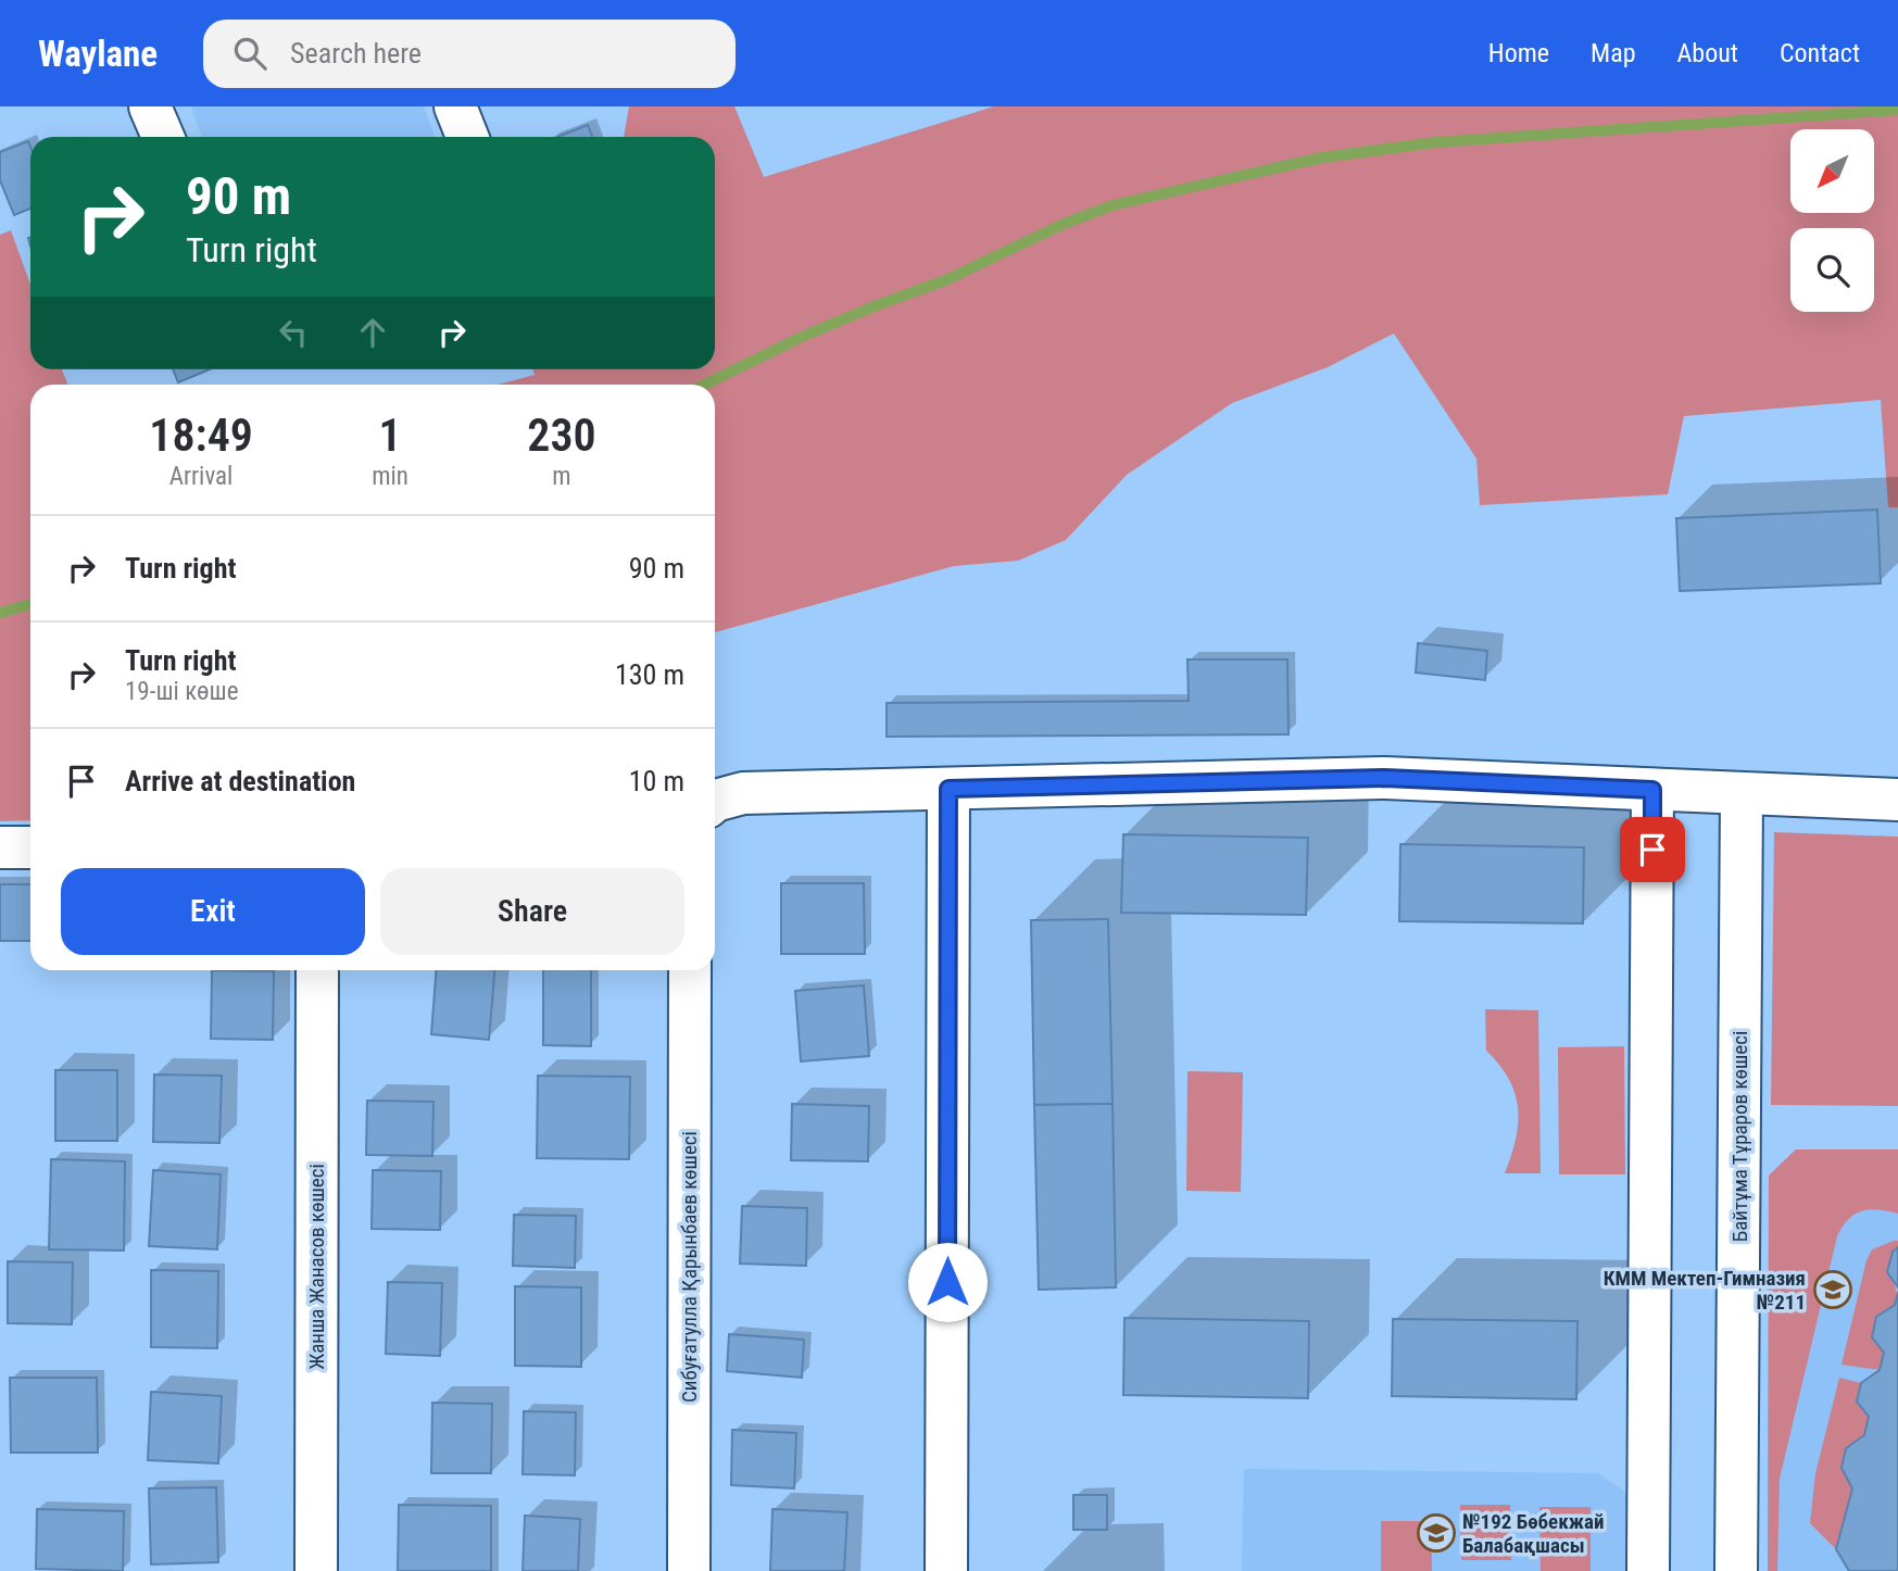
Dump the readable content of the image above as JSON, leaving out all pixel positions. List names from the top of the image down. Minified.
{"streets":{"street":["Байтұма Тұраров көшесі","Жанша Жанасов көшесі","Сибуғатулла Қарынбаев көшесі"]},"places":{"school or university":["КММ Мектеп-Гимназия №211","№192 Бөбекжай Балабақшасы"]},"north":"bottom left","page":{"header":"Waylane","search":"Search here","nav":["Home","Map","About","Contact"],"turn":["90 m","Turn right"],"eta":["18:49","Arrival","1","min","230","m"],"list":[{"name":"Turn right","value":"90 m"},{"name":"Turn right","note":"19-ші көше","value":"130 m"},{"name":"Arrive at destination","value":"10 m"}],"buttons":["Exit","Share"]}}
